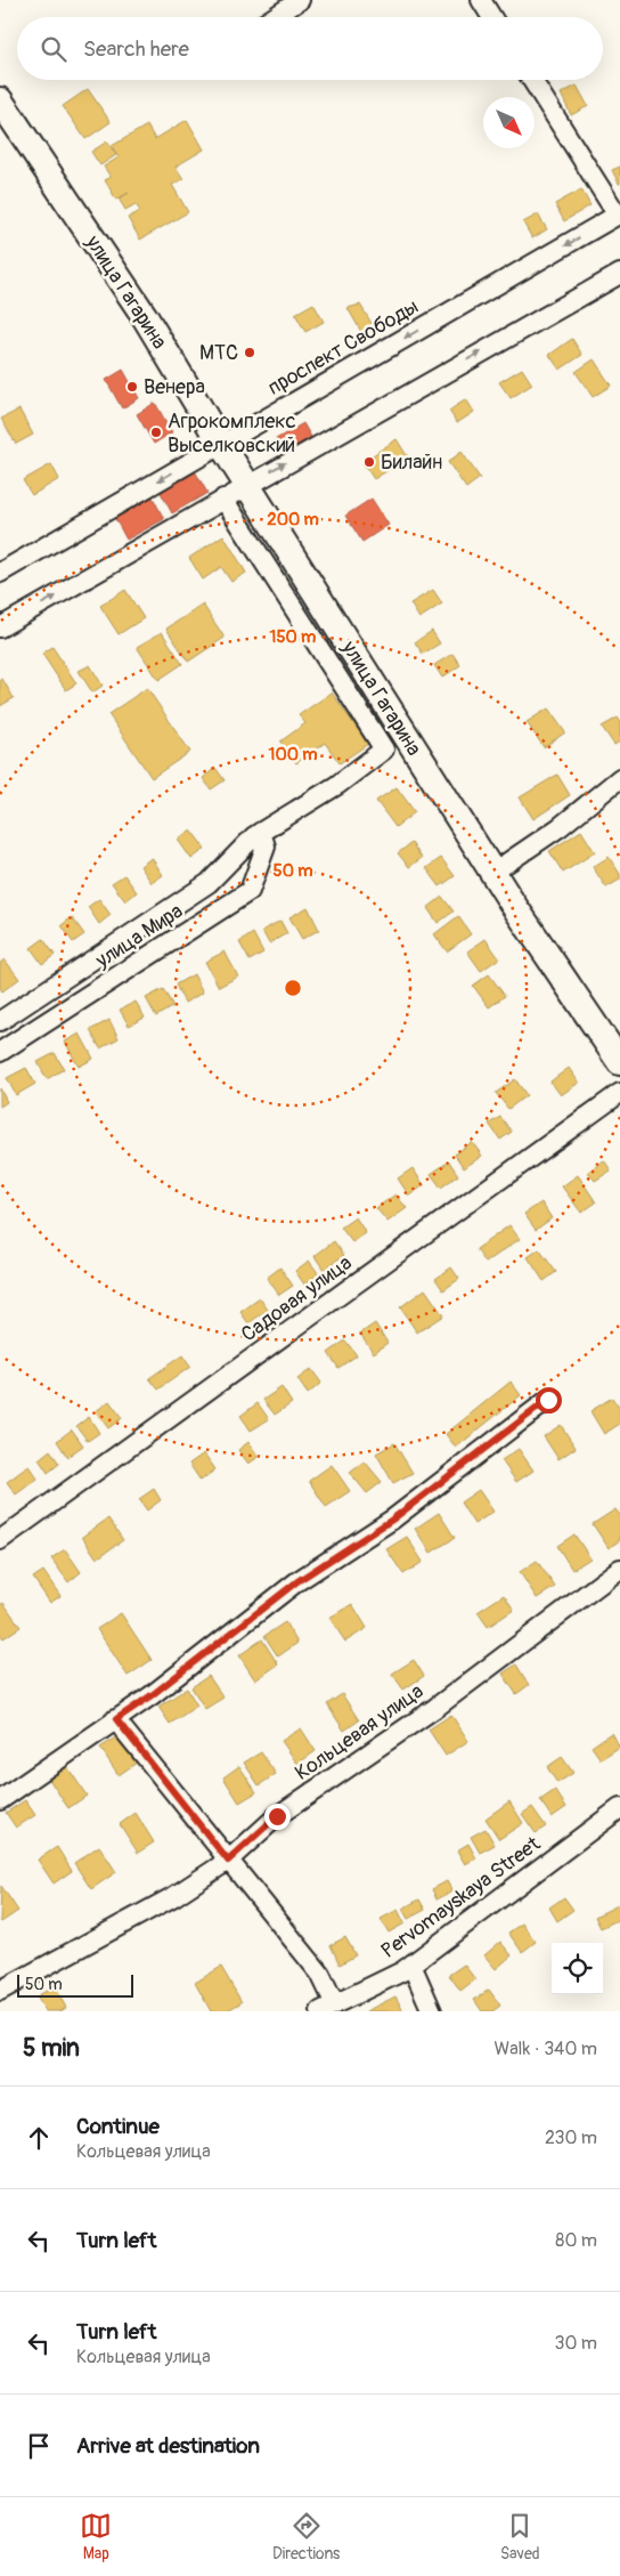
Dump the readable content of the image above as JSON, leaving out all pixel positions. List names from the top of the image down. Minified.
{"streets":{"main road":["улица Гагарина"],"street":["проспект Свободы","улица Мира","Садовая улица","Кольцевая улица","Pervomayskaya Street"]},"crossings":[["улица Гагарина","проспект Свободы"]],"places":["МТС","Венера","Агрокомплекс Выселковский","Билайн"],"scale_bar":"50 m","north":"bottom right","page":{"search":"Search here","scale":"50 m","heading":["5 min","Walk · 340 m"],"list":[["Continue","Кольцевая улица","230 m"],["Turn left","80 m"],["Turn left","Кольцевая улица","30 m"],"Arrive at destination"],"nav":["Map","Directions","Saved"]},"rings":["200 m","150 m","100 m","50 m"]}
